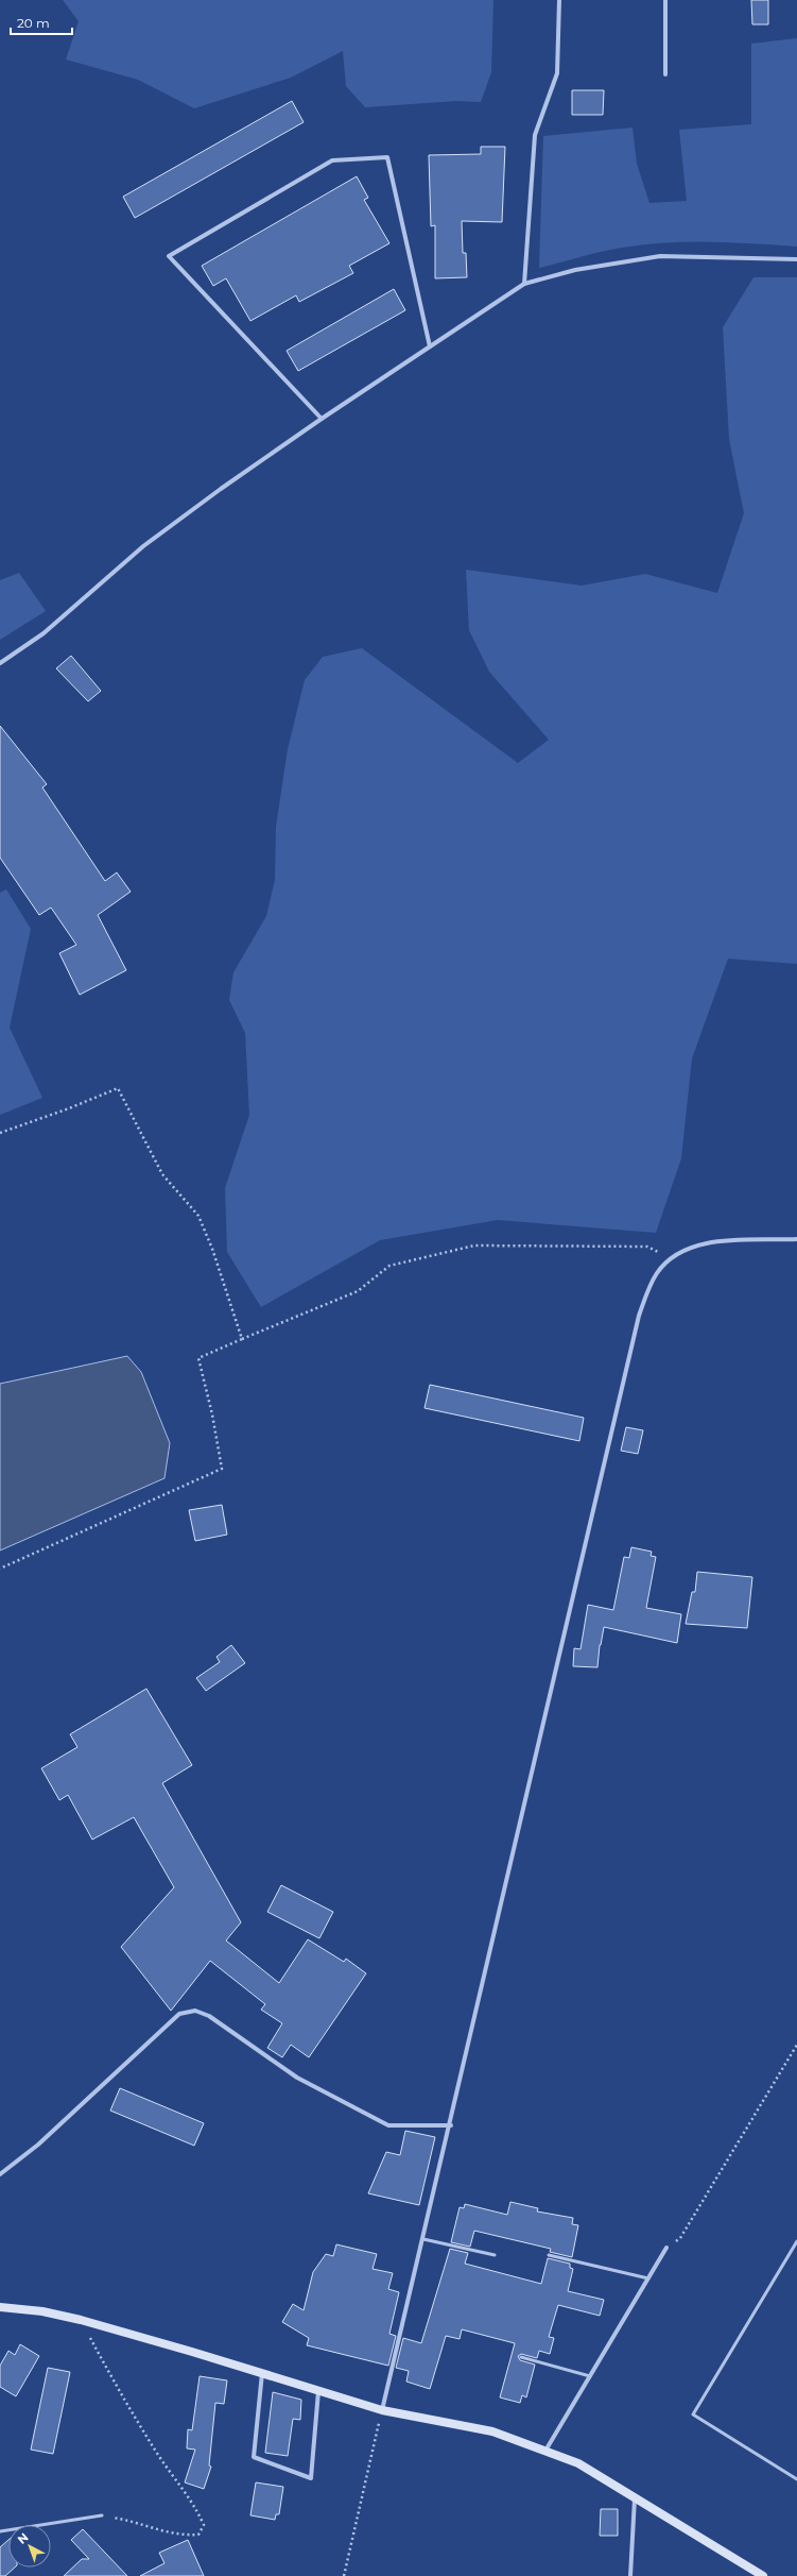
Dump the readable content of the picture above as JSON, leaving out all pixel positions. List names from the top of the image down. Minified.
{"scale_bar":"20 m","north":"top left"}
